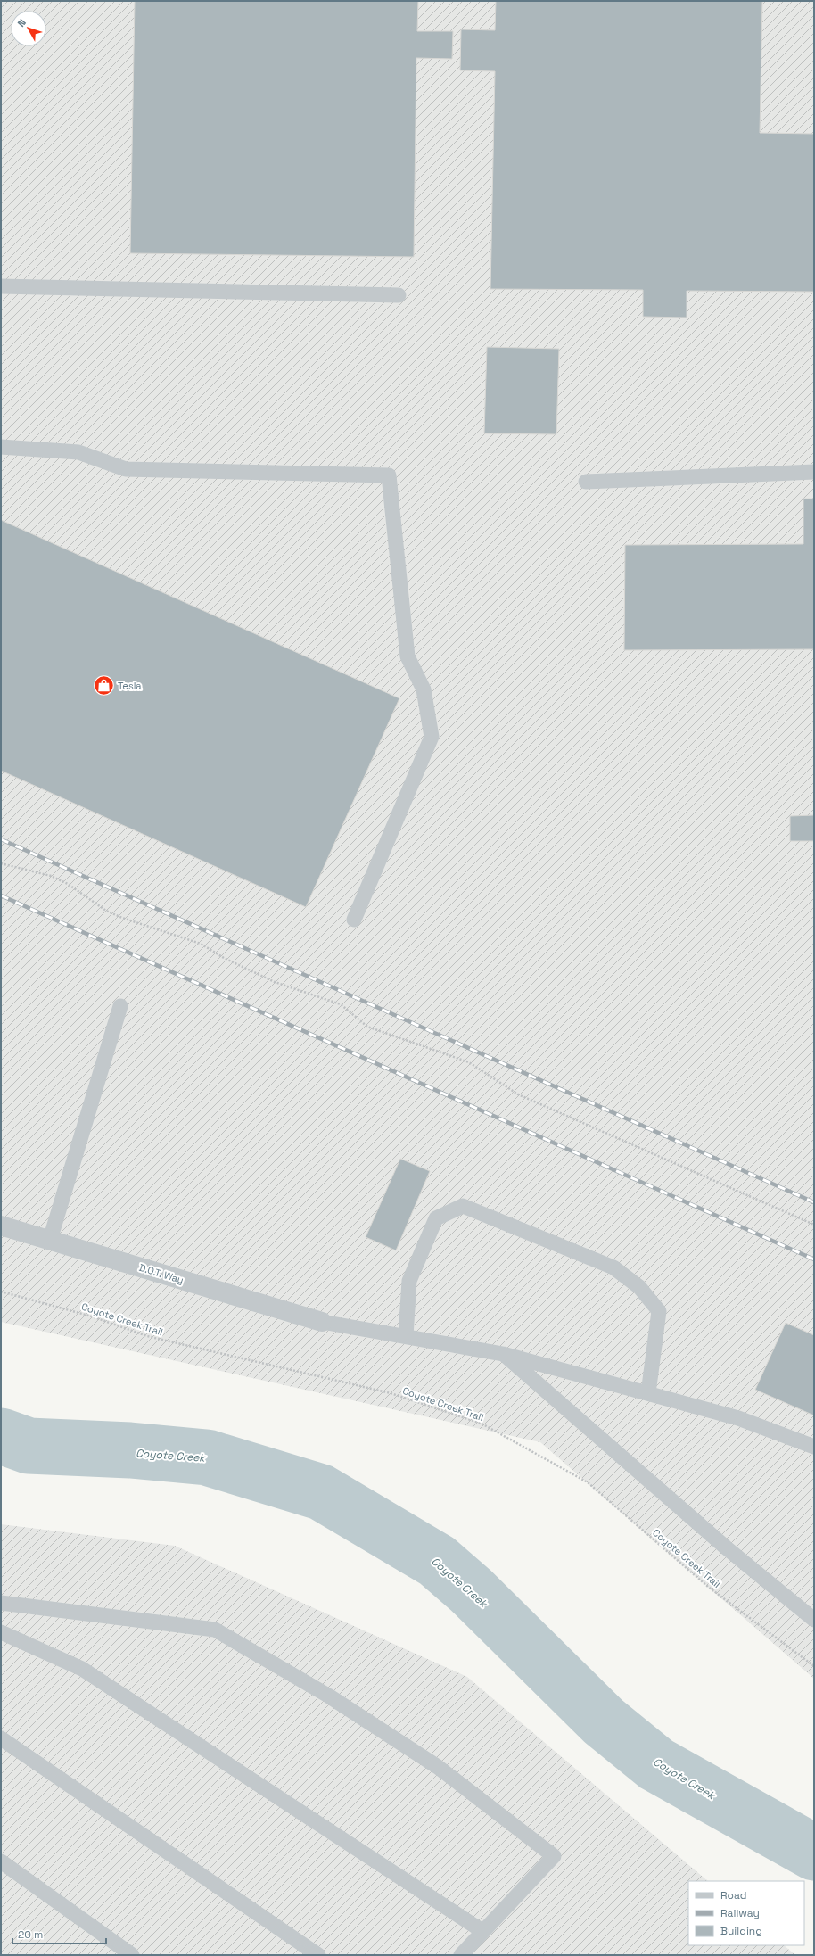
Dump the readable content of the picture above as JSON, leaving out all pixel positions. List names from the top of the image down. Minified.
{"streets":{"street":["D.O.T. Way"],"path":["Coyote Creek Trail"]},"water":["Coyote Creek"],"places":{"shop":["Tesla"]},"legend":["Road","Railway","Building"],"scale_bar":"20 m","north":"top left"}
